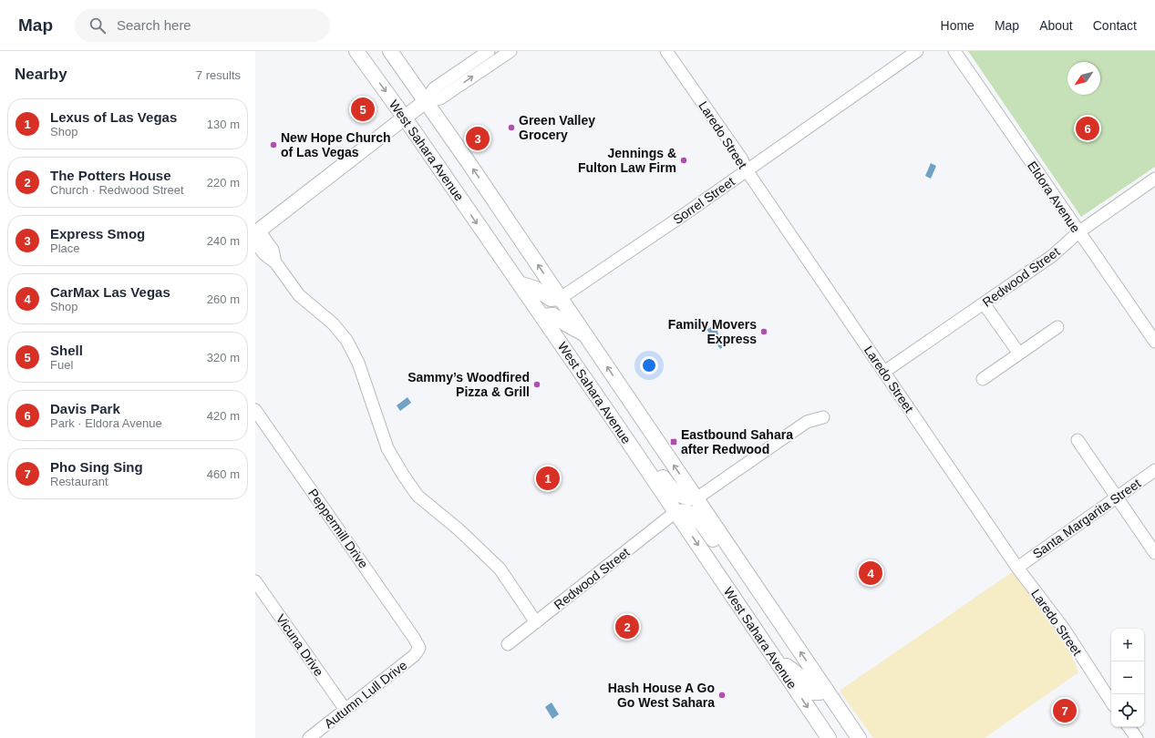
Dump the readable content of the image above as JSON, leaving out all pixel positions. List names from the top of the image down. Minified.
{"streets":{"main road":["West Sahara Avenue"],"street":["Laredo Street","Eldora Avenue","Sorrel Street","Redwood Street","Santa Margarita Street","Peppermill Drive","Vicuna Drive","Autumn Lull Drive"]},"crossings":[["Laredo Street","Sorrel Street"],["Laredo Street","Redwood Street"],["Laredo Street","Santa Margarita Street"],["West Sahara Avenue","Sorrel Street"],["West Sahara Avenue","Redwood Street"],["Eldora Avenue","Redwood Street"],["Peppermill Drive","Autumn Lull Drive"],["Vicuna Drive","Autumn Lull Drive"]],"places":{"other":["Green Valley Grocery","New Hope Church of Las Vegas","Jennings & Fulton Law Firm","Family Movers Express","Sammy’s Woodfired Pizza & Grill","Hash House A Go Go West Sahara"],"transit":["Eastbound Sahara after Redwood"]},"north":"bottom left","page":{"header":"Map","search":"Search here","nav":["Home","Map","About","Contact"],"heading":["Nearby","7 results"],"pins":["5","6","3","1","4","2","7"],"list":[{"mark":"1","name":"Lexus of Las Vegas","note":"Shop","value":"130 m"},{"mark":"2","name":"The Potters House","note":"Church · Redwood Street","value":"220 m"},{"mark":"3","name":"Express Smog","note":"Place","value":"240 m"},{"mark":"4","name":"CarMax Las Vegas","note":"Shop","value":"260 m"},{"mark":"5","name":"Shell","note":"Fuel","value":"320 m"},{"mark":"6","name":"Davis Park","note":"Park · Eldora Avenue","value":"420 m"},{"mark":"7","name":"Pho Sing Sing","note":"Restaurant","value":"460 m"}],"map_buttons":["+","−"]}}
